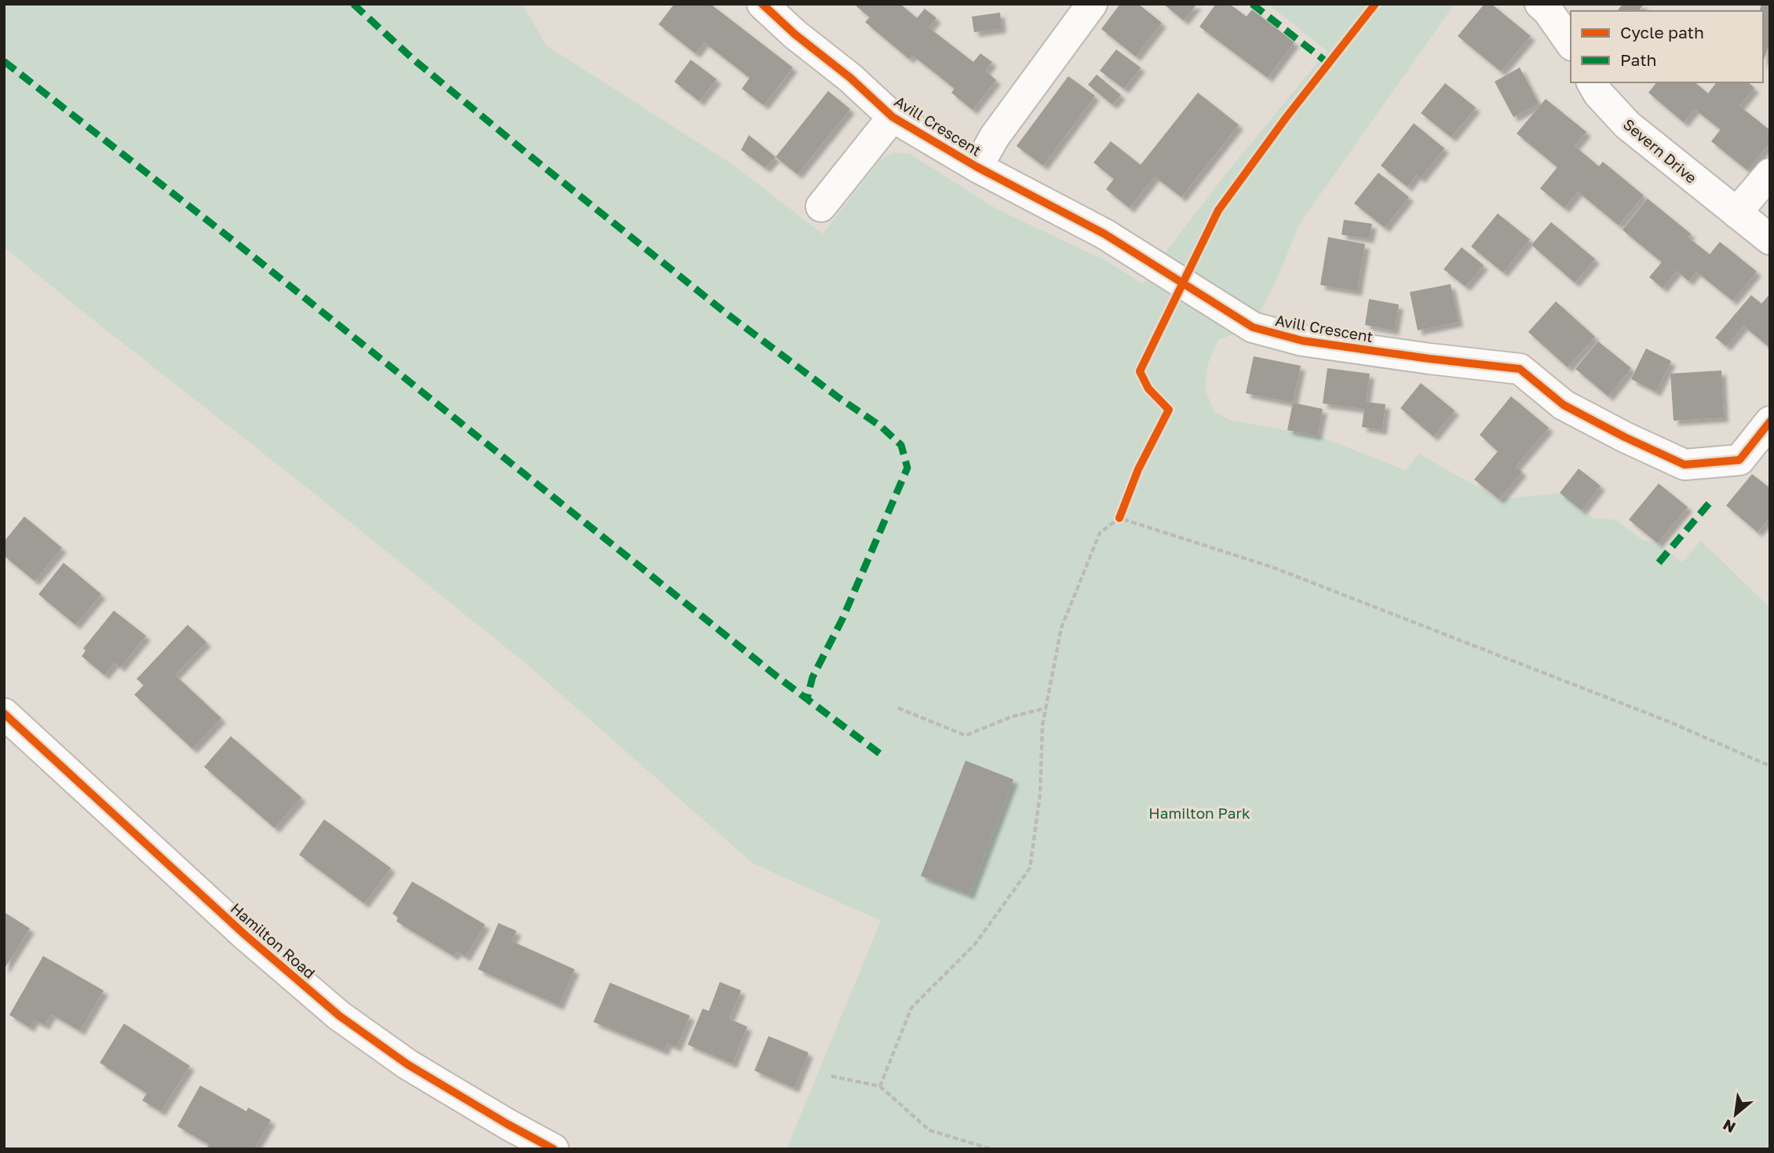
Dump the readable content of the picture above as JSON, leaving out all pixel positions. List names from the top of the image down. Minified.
{"streets":{"street":["Avill Crescent","Severn Drive","Hamilton Road"]},"parks":["Hamilton Park"],"legend":["Cycle path","Path"],"north":"bottom left"}
